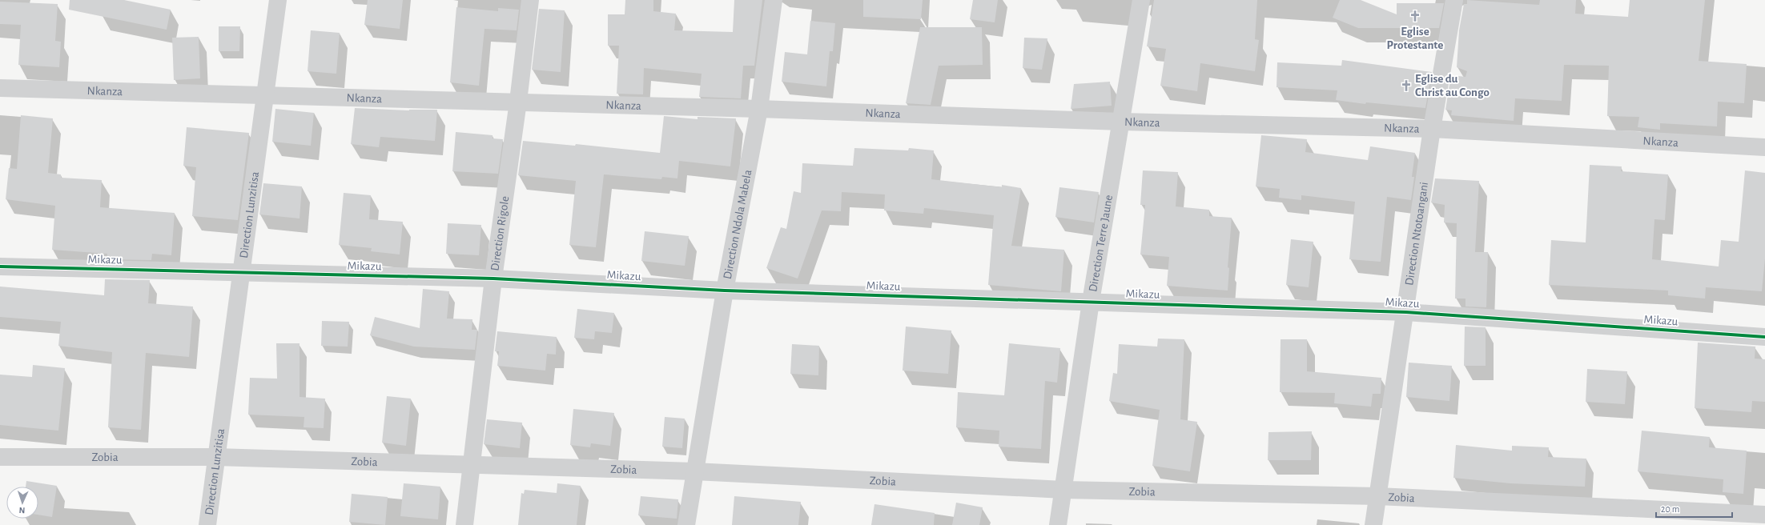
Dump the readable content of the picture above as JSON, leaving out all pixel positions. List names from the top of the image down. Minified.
{"streets":{"street":["Nkanza","Direction Lunzitisa","Direction Ndola Mabela","Direction Rigole","Direction Ntotoangani","Direction Terre Jaune","Mikazu","Zobia"]},"crossings":[["Nkanza","Direction Lunzitisa"],["Nkanza","Direction Ndola Mabela"],["Nkanza","Direction Rigole"],["Nkanza","Direction Ntotoangani"],["Nkanza","Direction Terre Jaune"],["Direction Lunzitisa","Mikazu"],["Direction Lunzitisa","Zobia"],["Direction Ndola Mabela","Mikazu"],["Direction Ndola Mabela","Zobia"],["Direction Rigole","Mikazu"],["Direction Rigole","Zobia"],["Direction Ntotoangani","Mikazu"],["Direction Ntotoangani","Zobia"],["Direction Terre Jaune","Mikazu"],["Direction Terre Jaune","Zobia"]],"places":{"church":["Eglise Protestante","Eglise du Christ au Congo"]},"scale_bar":"20 m","north":"bottom"}
